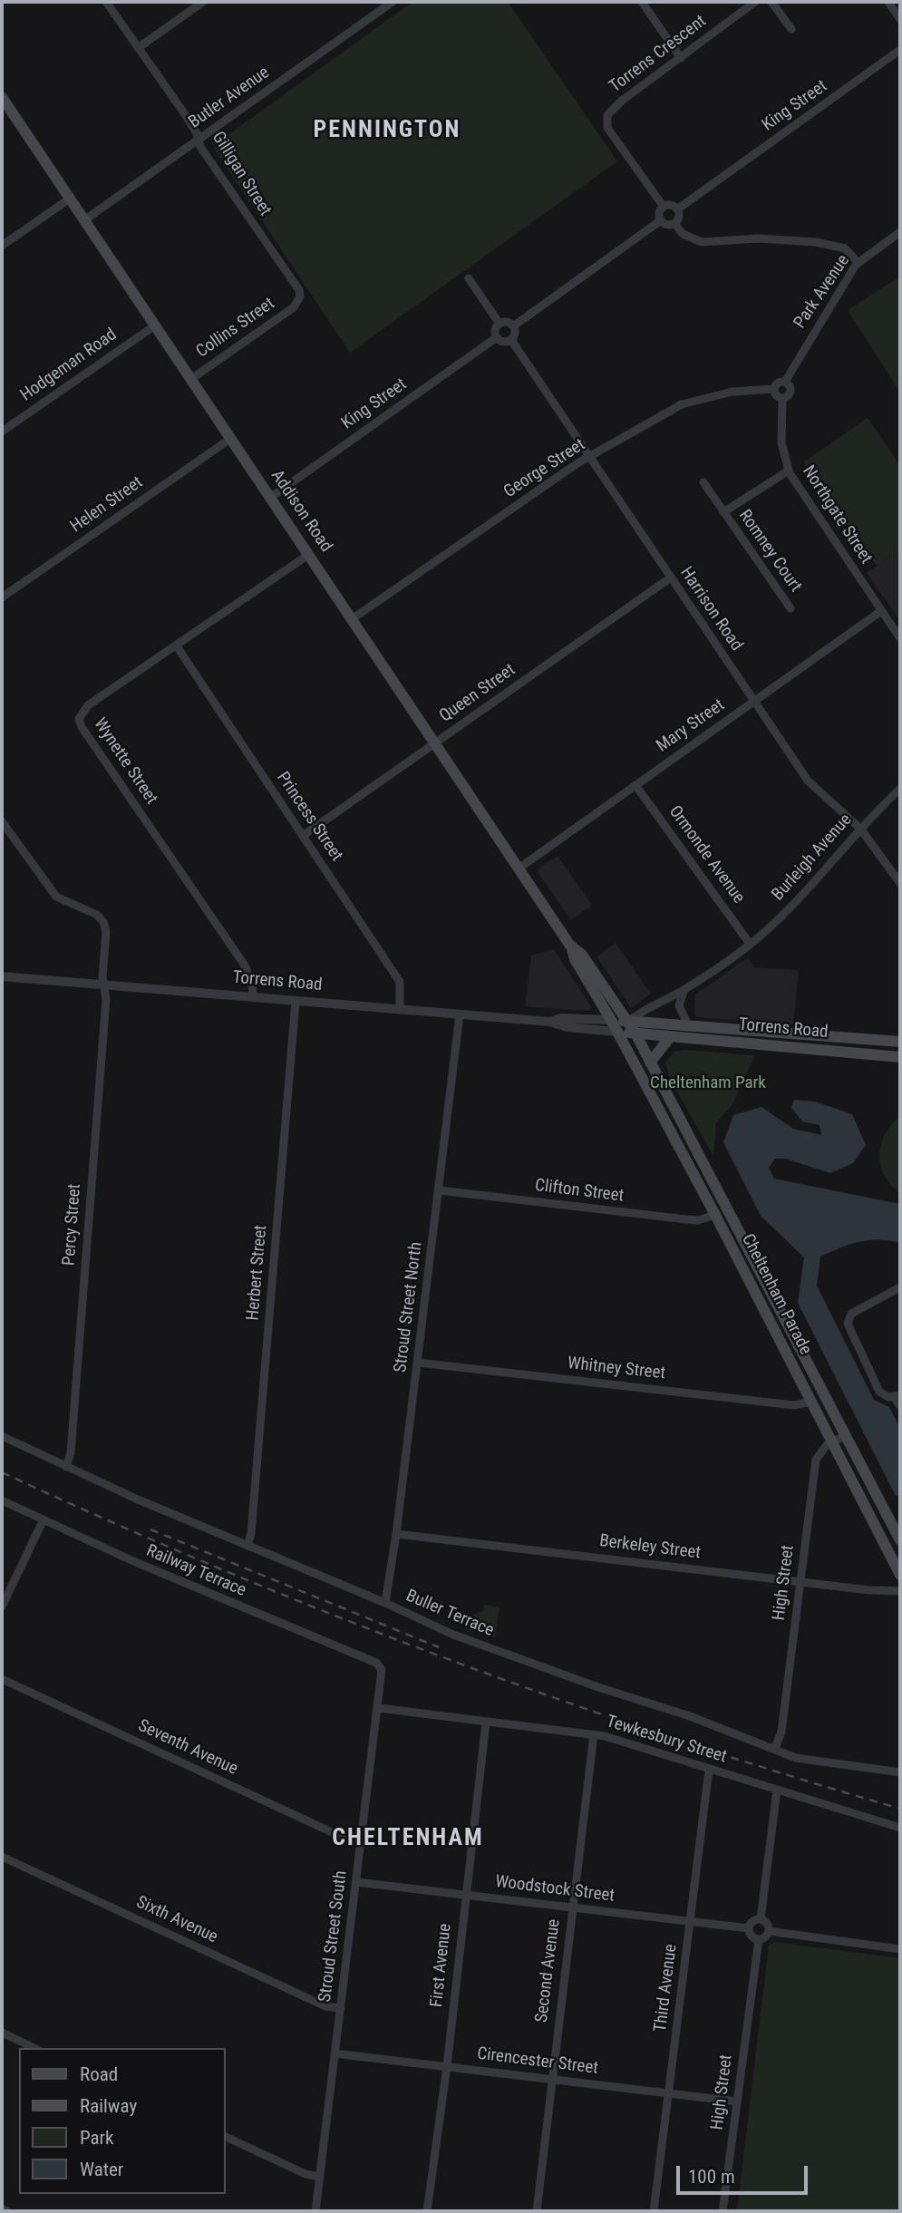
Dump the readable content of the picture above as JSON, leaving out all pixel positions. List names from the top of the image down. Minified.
{"streets":{"main road":["Addison Road","Torrens Road","Cheltenham Parade"],"street":["Torrens Crescent","Butler Avenue","King Street","Gilligan Street","Park Avenue","Collins Street","Hodgeman Road","George Street","Helen Street","Northgate Street","Romney Court","Harrison Road","Queen Street","Mary Street","Wynette Street","Princess Street","Ormonde Avenue","Burleigh Avenue","Clifton Street","Percy Street","Herbert Street","Stroud Street North","Whitney Street","Berkeley Street","Railway Terrace","High Street","Buller Terrace","Tewkesbury Street","Seventh Avenue","Woodstock Street","Sixth Avenue","Stroud Street South","First Avenue","Second Avenue","Third Avenue","Cirencester Street"]},"crossings":[["Torrens Crescent","King Street"],["Butler Avenue","Gilligan Street"],["Butler Avenue","Addison Road"],["King Street","Addison Road"],["King Street","Harrison Road"],["Gilligan Street","Collins Street"],["Park Avenue","George Street"],["Park Avenue","Northgate Street"],["Collins Street","Addison Road"],["Hodgeman Road","Addison Road"],["George Street","Addison Road"],["George Street","Northgate Street"],["George Street","Harrison Road"],["Helen Street","Addison Road"],["Addison Road","Queen Street"],["Addison Road","Mary Street"],["Addison Road","Wynette Street"],["Addison Road","Burleigh Avenue"],["Addison Road","Torrens Road"],["Addison Road","Cheltenham Parade"],["Northgate Street","Romney Court"],["Northgate Street","Mary Street"],["Harrison Road","Queen Street"],["Harrison Road","Mary Street"],["Harrison Road","Burleigh Avenue"],["Queen Street","Princess Street"],["Mary Street","Ormonde Avenue"],["Wynette Street","Princess Street"],["Wynette Street","Torrens Road"],["Princess Street","Torrens Road"],["Ormonde Avenue","Burleigh Avenue"],["Burleigh Avenue","Torrens Road"],["Torrens Road","Percy Street"],["Torrens Road","Herbert Street"],["Torrens Road","Cheltenham Parade"],["Torrens Road","Stroud Street North"],["Clifton Street","Cheltenham Parade"],["Clifton Street","Stroud Street North"],["Percy Street","Buller Terrace"],["Herbert Street","Buller Terrace"],["Cheltenham Parade","Whitney Street"],["Cheltenham Parade","High Street"],["Stroud Street North","Whitney Street"],["Stroud Street North","Berkeley Street"],["Stroud Street North","Buller Terrace"],["Berkeley Street","High Street"],["Railway Terrace","Stroud Street South"],["High Street","Buller Terrace"],["High Street","Woodstock Street"],["High Street","Cirencester Street"],["Tewkesbury Street","Stroud Street South"],["Tewkesbury Street","First Avenue"],["Tewkesbury Street","Second Avenue"],["Tewkesbury Street","Third Avenue"],["Seventh Avenue","Stroud Street South"],["Woodstock Street","Stroud Street South"],["Woodstock Street","First Avenue"],["Woodstock Street","Second Avenue"],["Woodstock Street","Third Avenue"],["Sixth Avenue","Stroud Street South"],["Stroud Street South","Cirencester Street"],["First Avenue","Cirencester Street"],["Second Avenue","Cirencester Street"],["Third Avenue","Cirencester Street"]],"districts":["PENNINGTON","CHELTENHAM"],"parks":["Cheltenham Park"],"legend":["Road","Railway","Park","Water"],"scale_bar":"100 m"}
